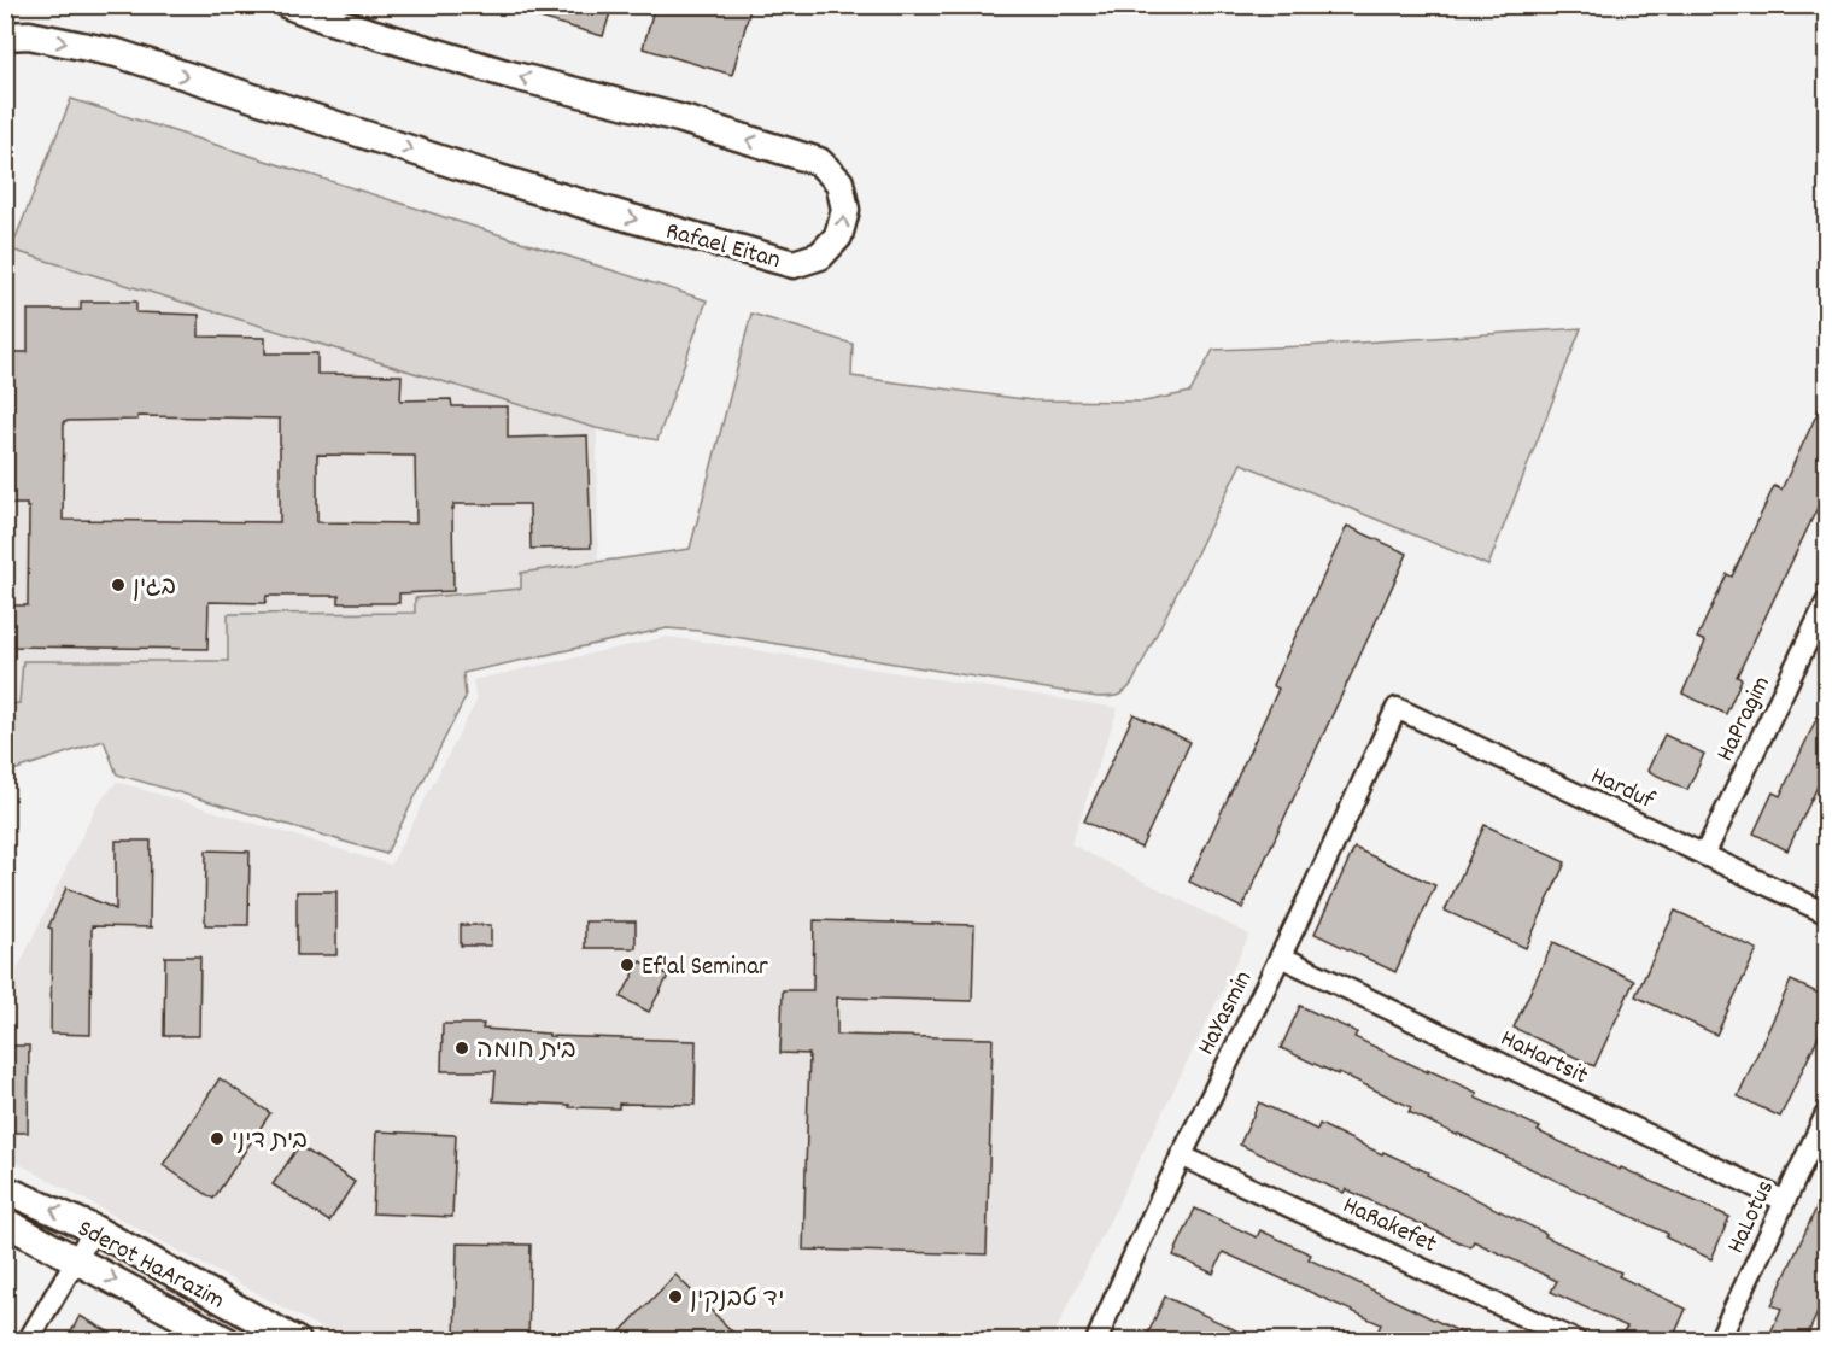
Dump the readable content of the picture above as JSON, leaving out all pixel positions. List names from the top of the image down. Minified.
{"streets":{"main road":["Rafael Eitan","Sderot HaArazim"],"street":["HaPragim","Harduf","HaYasmin","HaHartsit","HaLotus","HaRakefet"]},"crossings":[["HaPragim","Harduf"],["Harduf","HaYasmin"],["HaYasmin","HaHartsit"],["HaYasmin","HaRakefet"],["HaHartsit","HaLotus"]],"places":["בגין","Ef'al Seminar","בית חומה","בית דיני","יד טבנקין"]}
